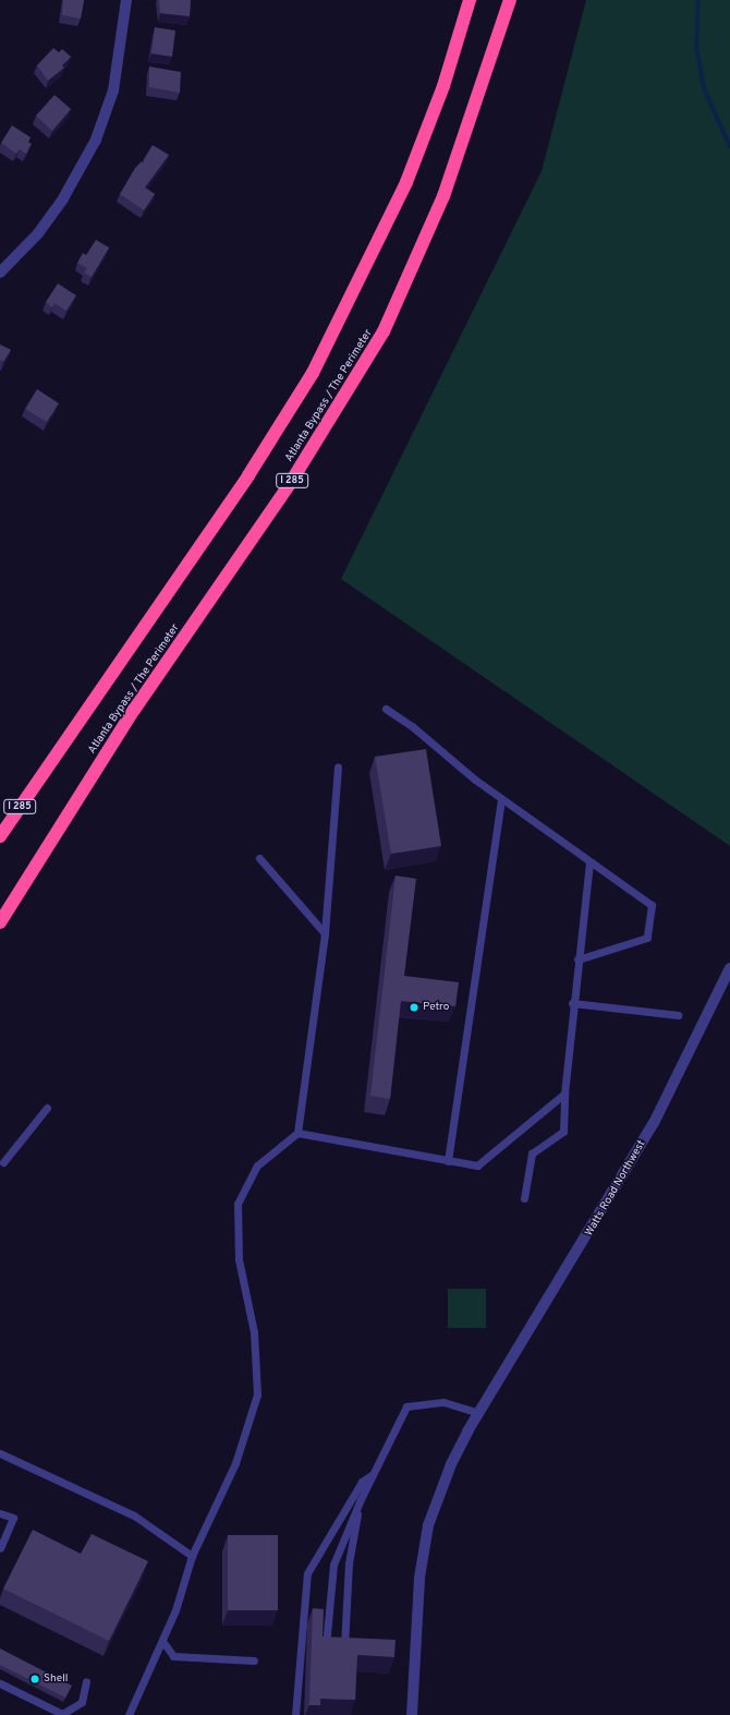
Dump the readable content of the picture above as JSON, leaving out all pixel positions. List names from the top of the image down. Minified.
{"streets":{"highway":["Atlanta Bypass / The Perimeter","I 285"],"street":["Watts Road Northwest"]},"places":["Petro","Shell"]}
